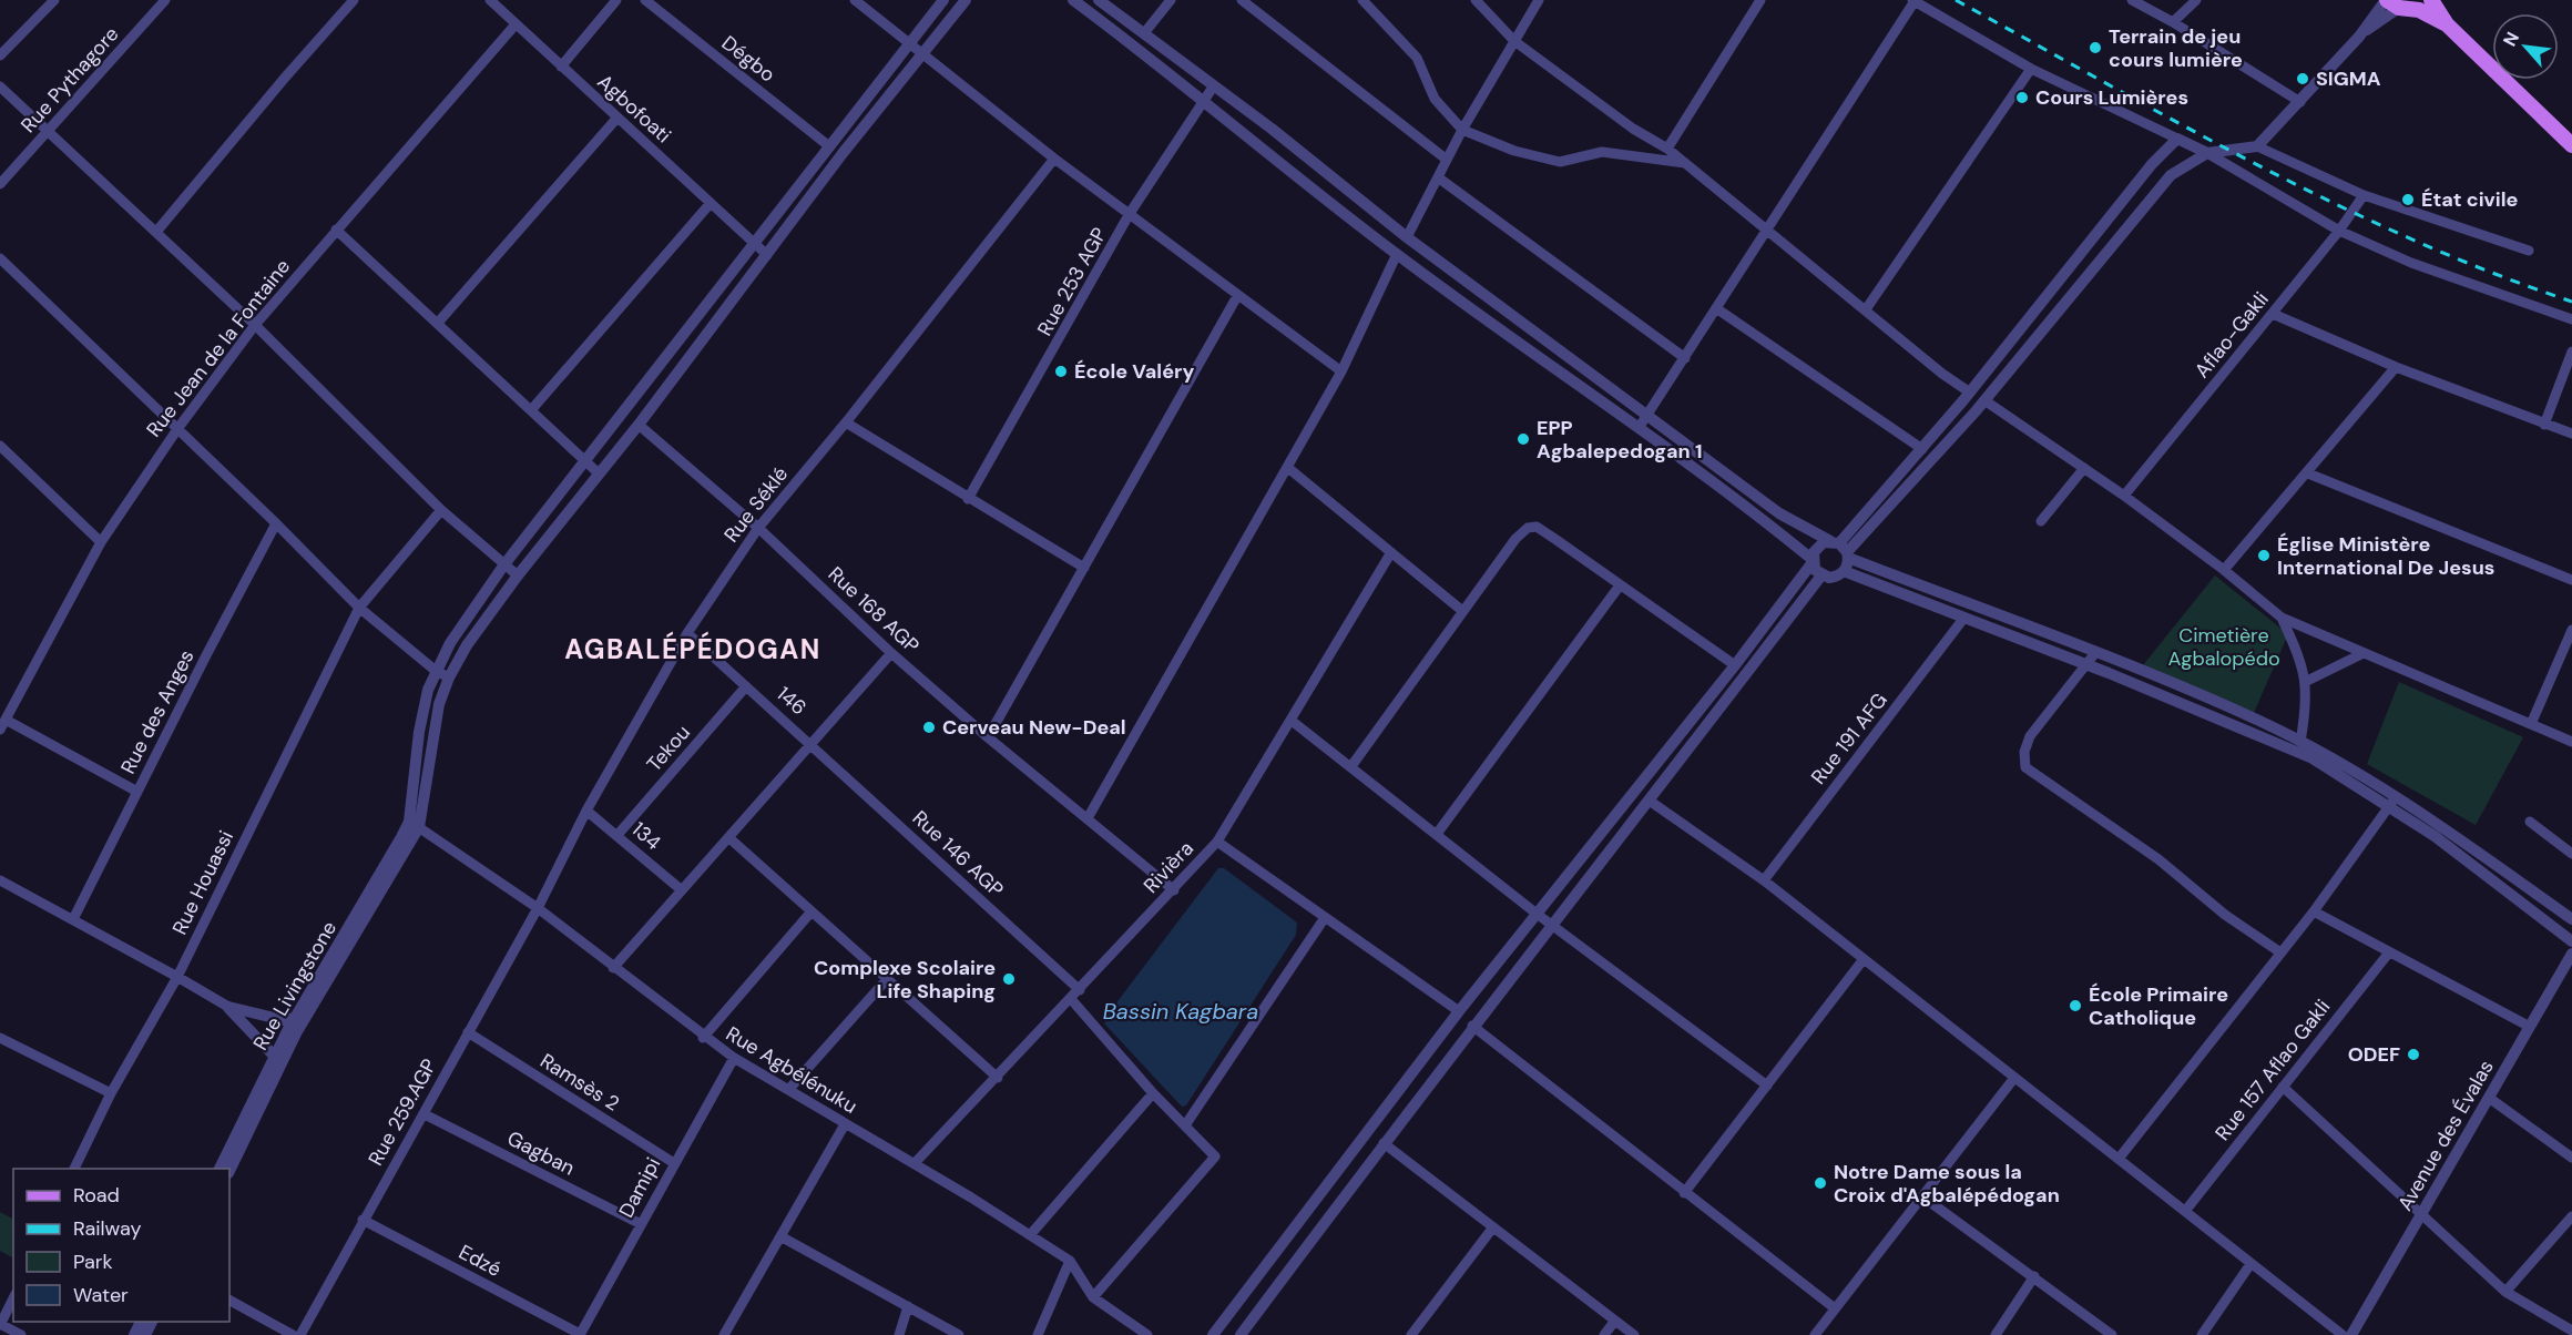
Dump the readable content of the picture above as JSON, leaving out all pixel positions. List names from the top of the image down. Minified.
{"streets":{"street":["Dégbo","Rue Pythagore","Agbofoati","Rue 253 AGP","Aflao-Gakli","Rue Jean de la Fontaine","Rue Séklé","Rue 168 AGP","146","Rue des Anges","Rue 191 AFG","Tekou","134","Rue 146 AGP","Rivièra","Rue Houassi","Rue Livingstone","Rue Agbélénuku","Rue 157 Aflao Gakli","Ramsès 2","Rue 259.AGP","Avenue des Évalas","Gagban","Damipi","Edzé"]},"crossings":[["Agbofoati","Rue Jean de la Fontaine"],["Rue Séklé","Rue 168 AGP"],["Rue Séklé","146"],["Rue Séklé","134"],["Rue Séklé","Rue Agbélénuku"],["Rue Séklé","Rue 259.AGP"],["Rue 168 AGP","Rivièra"],["146","Tekou"],["146","Rue 146 AGP"],["Tekou","134"],["Rue 146 AGP","Rivièra"],["Rivièra","Rue Agbélénuku"],["Rue Livingstone","Rue Agbélénuku"],["Rue Agbélénuku","Rue 259.AGP"],["Rue Agbélénuku","Damipi"],["Ramsès 2","Rue 259.AGP"],["Ramsès 2","Damipi"],["Rue 259.AGP","Gagban"],["Rue 259.AGP","Edzé"],["Gagban","Damipi"],["Damipi","Edzé"]],"districts":["AGBALÉPÉDOGAN"],"water":["Bassin Kagbara"],"parks":["Cimetière Agbalopédo"],"places":["Terrain de jeu cours lumière","SIGMA","Cours Lumières","État civile","École Valéry","EPP Agbalepedogan 1","Église Ministère International De Jesus","Cerveau New-Deal","Complexe Scolaire Life Shaping","École Primaire Catholique","ODEF","Notre Dame sous la Croix d'Agbalépédogan"],"legend":["Road","Railway","Park","Water"],"north":"top left"}
